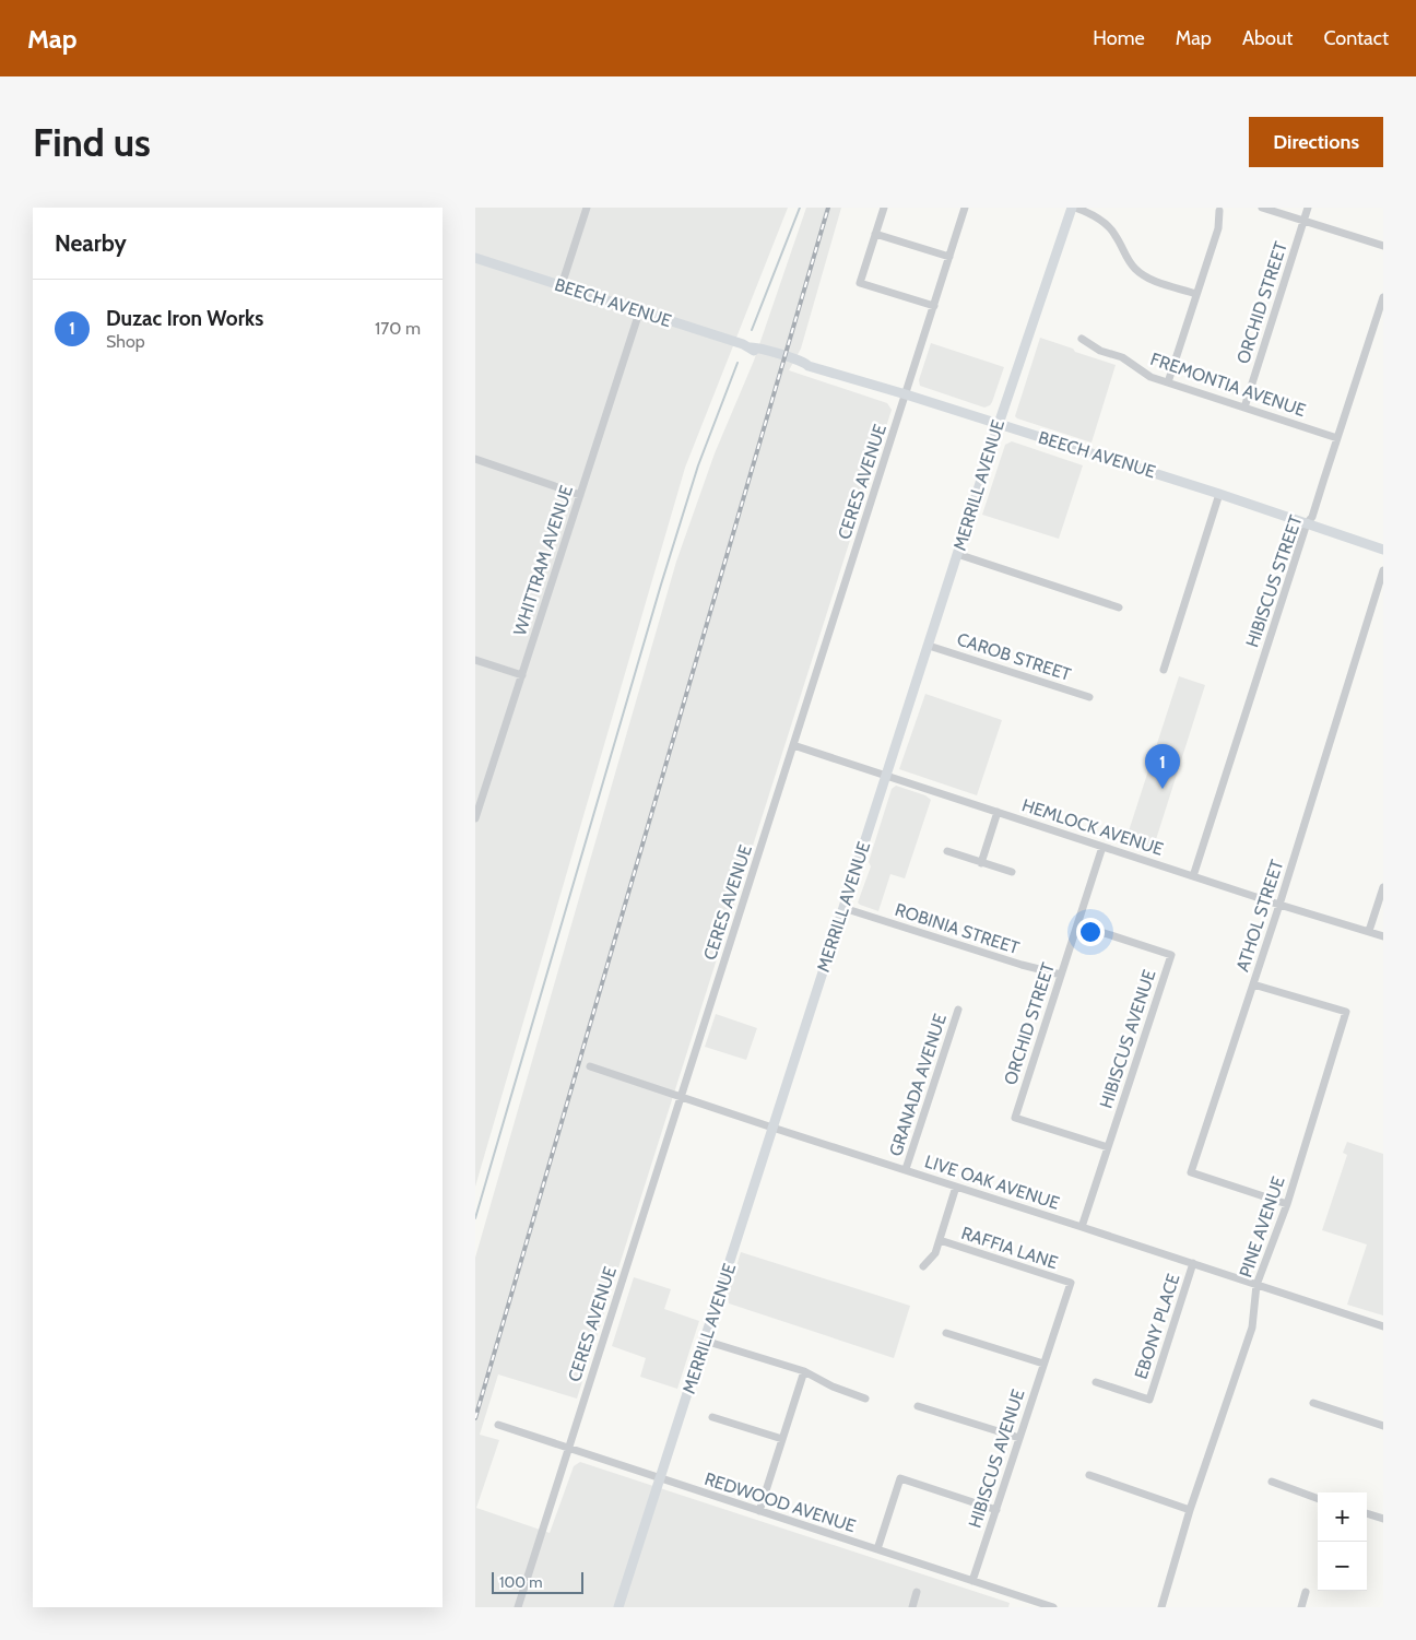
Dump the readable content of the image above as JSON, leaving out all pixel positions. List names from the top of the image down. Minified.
{"streets":{"main road":["BEECH AVENUE","MERRILL AVENUE"],"street":["ORCHID STREET","FREMONTIA AVENUE","CERES AVENUE","WHITTRAM AVENUE","HIBISCUS STREET","CAROB STREET","HEMLOCK AVENUE","ATHOL STREET","ROBINIA STREET","HIBISCUS AVENUE","GRANADA AVENUE","LIVE OAK AVENUE","PINE AVENUE","RAFFIA LANE","EBONY PLACE","REDWOOD AVENUE"]},"crossings":[["BEECH AVENUE","CERES AVENUE"],["BEECH AVENUE","MERRILL AVENUE"],["BEECH AVENUE","WHITTRAM AVENUE"],["BEECH AVENUE","HIBISCUS STREET"],["ORCHID STREET","FREMONTIA AVENUE"],["ORCHID STREET","HEMLOCK AVENUE"],["ORCHID STREET","ROBINIA STREET"],["ORCHID STREET","HIBISCUS AVENUE"],["FREMONTIA AVENUE","HIBISCUS STREET"],["CERES AVENUE","HEMLOCK AVENUE"],["CERES AVENUE","LIVE OAK AVENUE"],["CERES AVENUE","REDWOOD AVENUE"],["MERRILL AVENUE","CAROB STREET"],["MERRILL AVENUE","HEMLOCK AVENUE"],["MERRILL AVENUE","ROBINIA STREET"],["MERRILL AVENUE","LIVE OAK AVENUE"],["MERRILL AVENUE","REDWOOD AVENUE"],["HIBISCUS STREET","HEMLOCK AVENUE"],["HEMLOCK AVENUE","ATHOL STREET"],["ATHOL STREET","PINE AVENUE"],["HIBISCUS AVENUE","LIVE OAK AVENUE"],["HIBISCUS AVENUE","RAFFIA LANE"],["HIBISCUS AVENUE","REDWOOD AVENUE"],["GRANADA AVENUE","LIVE OAK AVENUE"],["LIVE OAK AVENUE","PINE AVENUE"],["LIVE OAK AVENUE","EBONY PLACE"]],"scale_bar":"100 m","page":{"header":"Map","nav":["Home","Map","About","Contact"],"buttons":"Directions","title":"Find us","heading":"Nearby","list":[{"mark":"1","name":"Duzac Iron Works","note":"Shop","value":"170 m"}],"pins":"1","map_buttons":["+","−"],"scale":"100 m"}}
